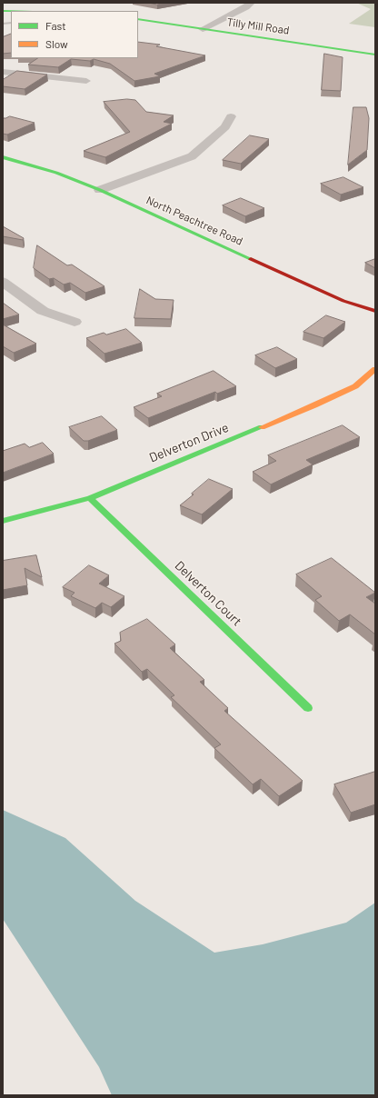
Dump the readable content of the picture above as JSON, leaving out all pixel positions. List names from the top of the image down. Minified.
{"streets":{"street":["Tilly Mill Road","North Peachtree Road","Delverton Drive","Delverton Court"]},"crossings":[["Delverton Drive","Delverton Court"]],"legend":["Fast","Slow"]}
